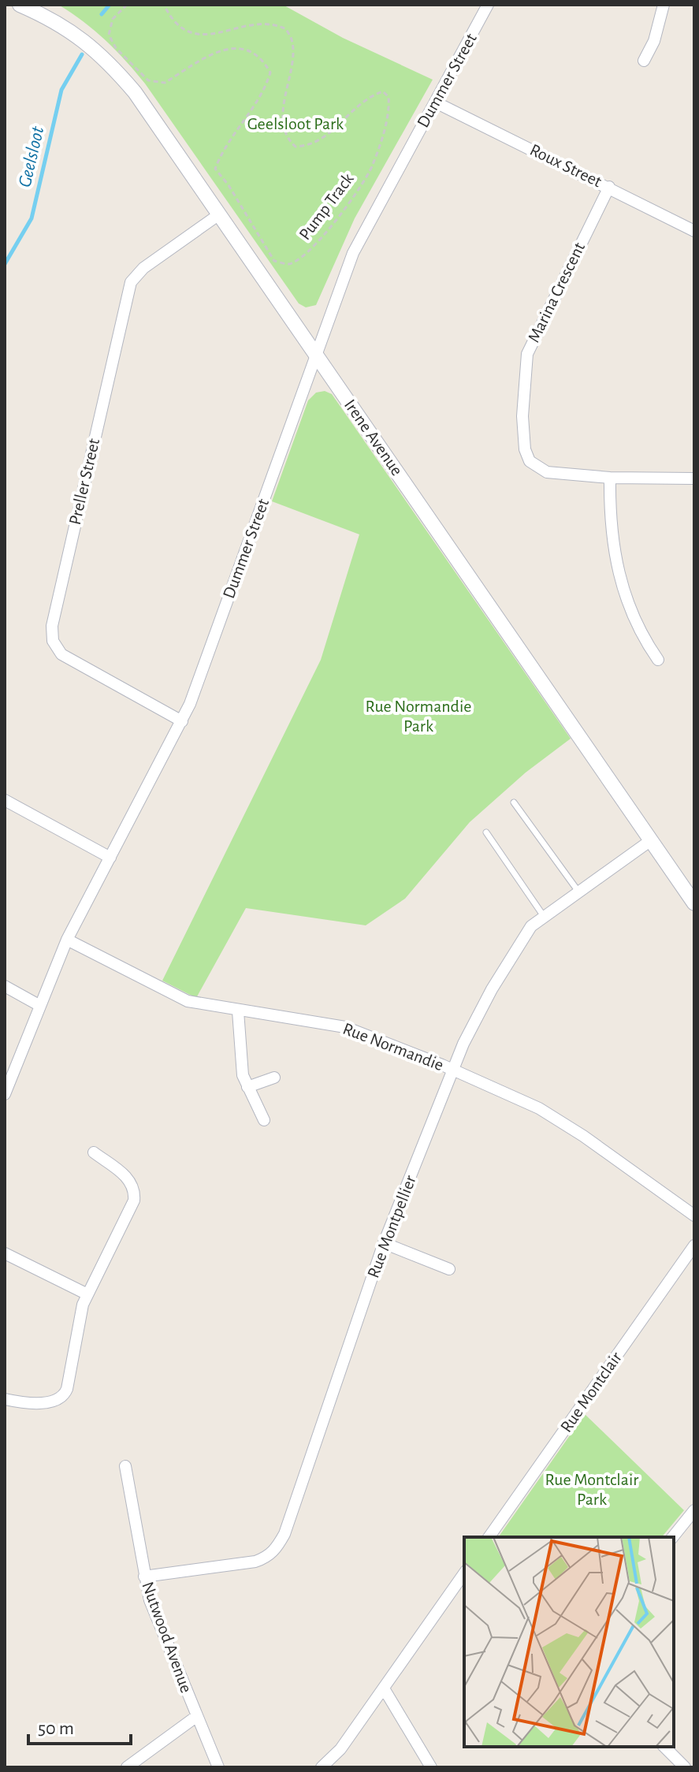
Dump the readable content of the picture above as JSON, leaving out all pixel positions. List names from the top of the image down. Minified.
{"streets":{"street":["Dummer Street","Roux Street","Marina Crescent","Irene Avenue","Preller Street","Rue Normandie","Rue Montpellier","Rue Montclair","Nutwood Avenue"],"path":["Pump Track"]},"crossings":[["Dummer Street","Roux Street"],["Dummer Street","Irene Avenue"],["Dummer Street","Preller Street"],["Dummer Street","Rue Normandie"],["Roux Street","Marina Crescent"],["Irene Avenue","Preller Street"],["Irene Avenue","Rue Montpellier"],["Rue Normandie","Rue Montpellier"],["Rue Montpellier","Nutwood Avenue"]],"water":["Geelsloot"],"parks":["Geelsloot Park","Rue Normandie Park","Rue Montclair Park"],"scale_bar":"50 m"}
